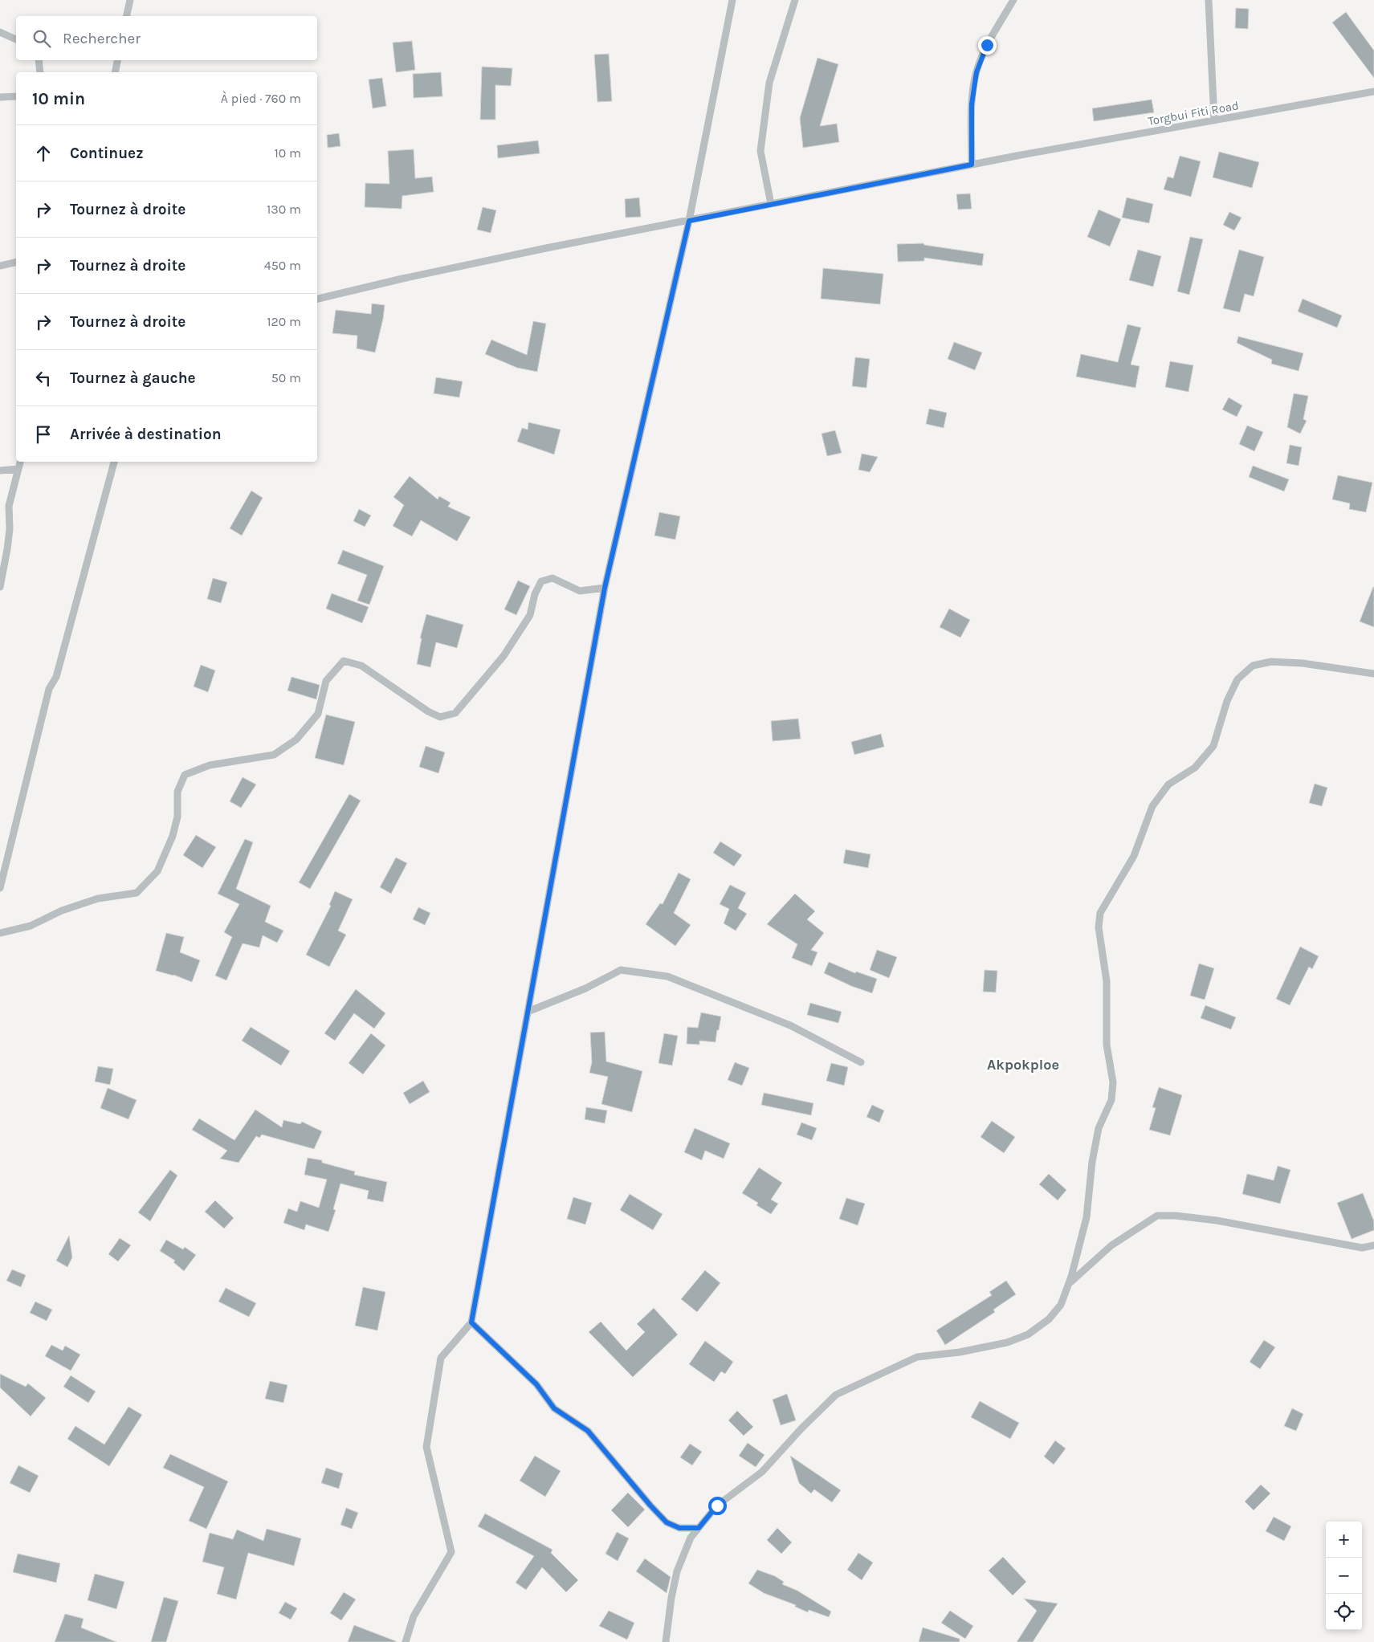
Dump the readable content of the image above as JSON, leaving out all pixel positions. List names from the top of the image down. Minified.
{"streets":{"street":["Torgbui Fiti Road"]},"districts":["Akpokploe"],"page":{"search":"Rechercher","heading":["10 min","À pied · 760 m"],"list":[["Continuez","10 m"],["Tournez à droite","130 m"],["Tournez à droite","450 m"],["Tournez à droite","120 m"],["Tournez à gauche","50 m"],"Arrivée à destination"],"map_buttons":["+","−"]}}
